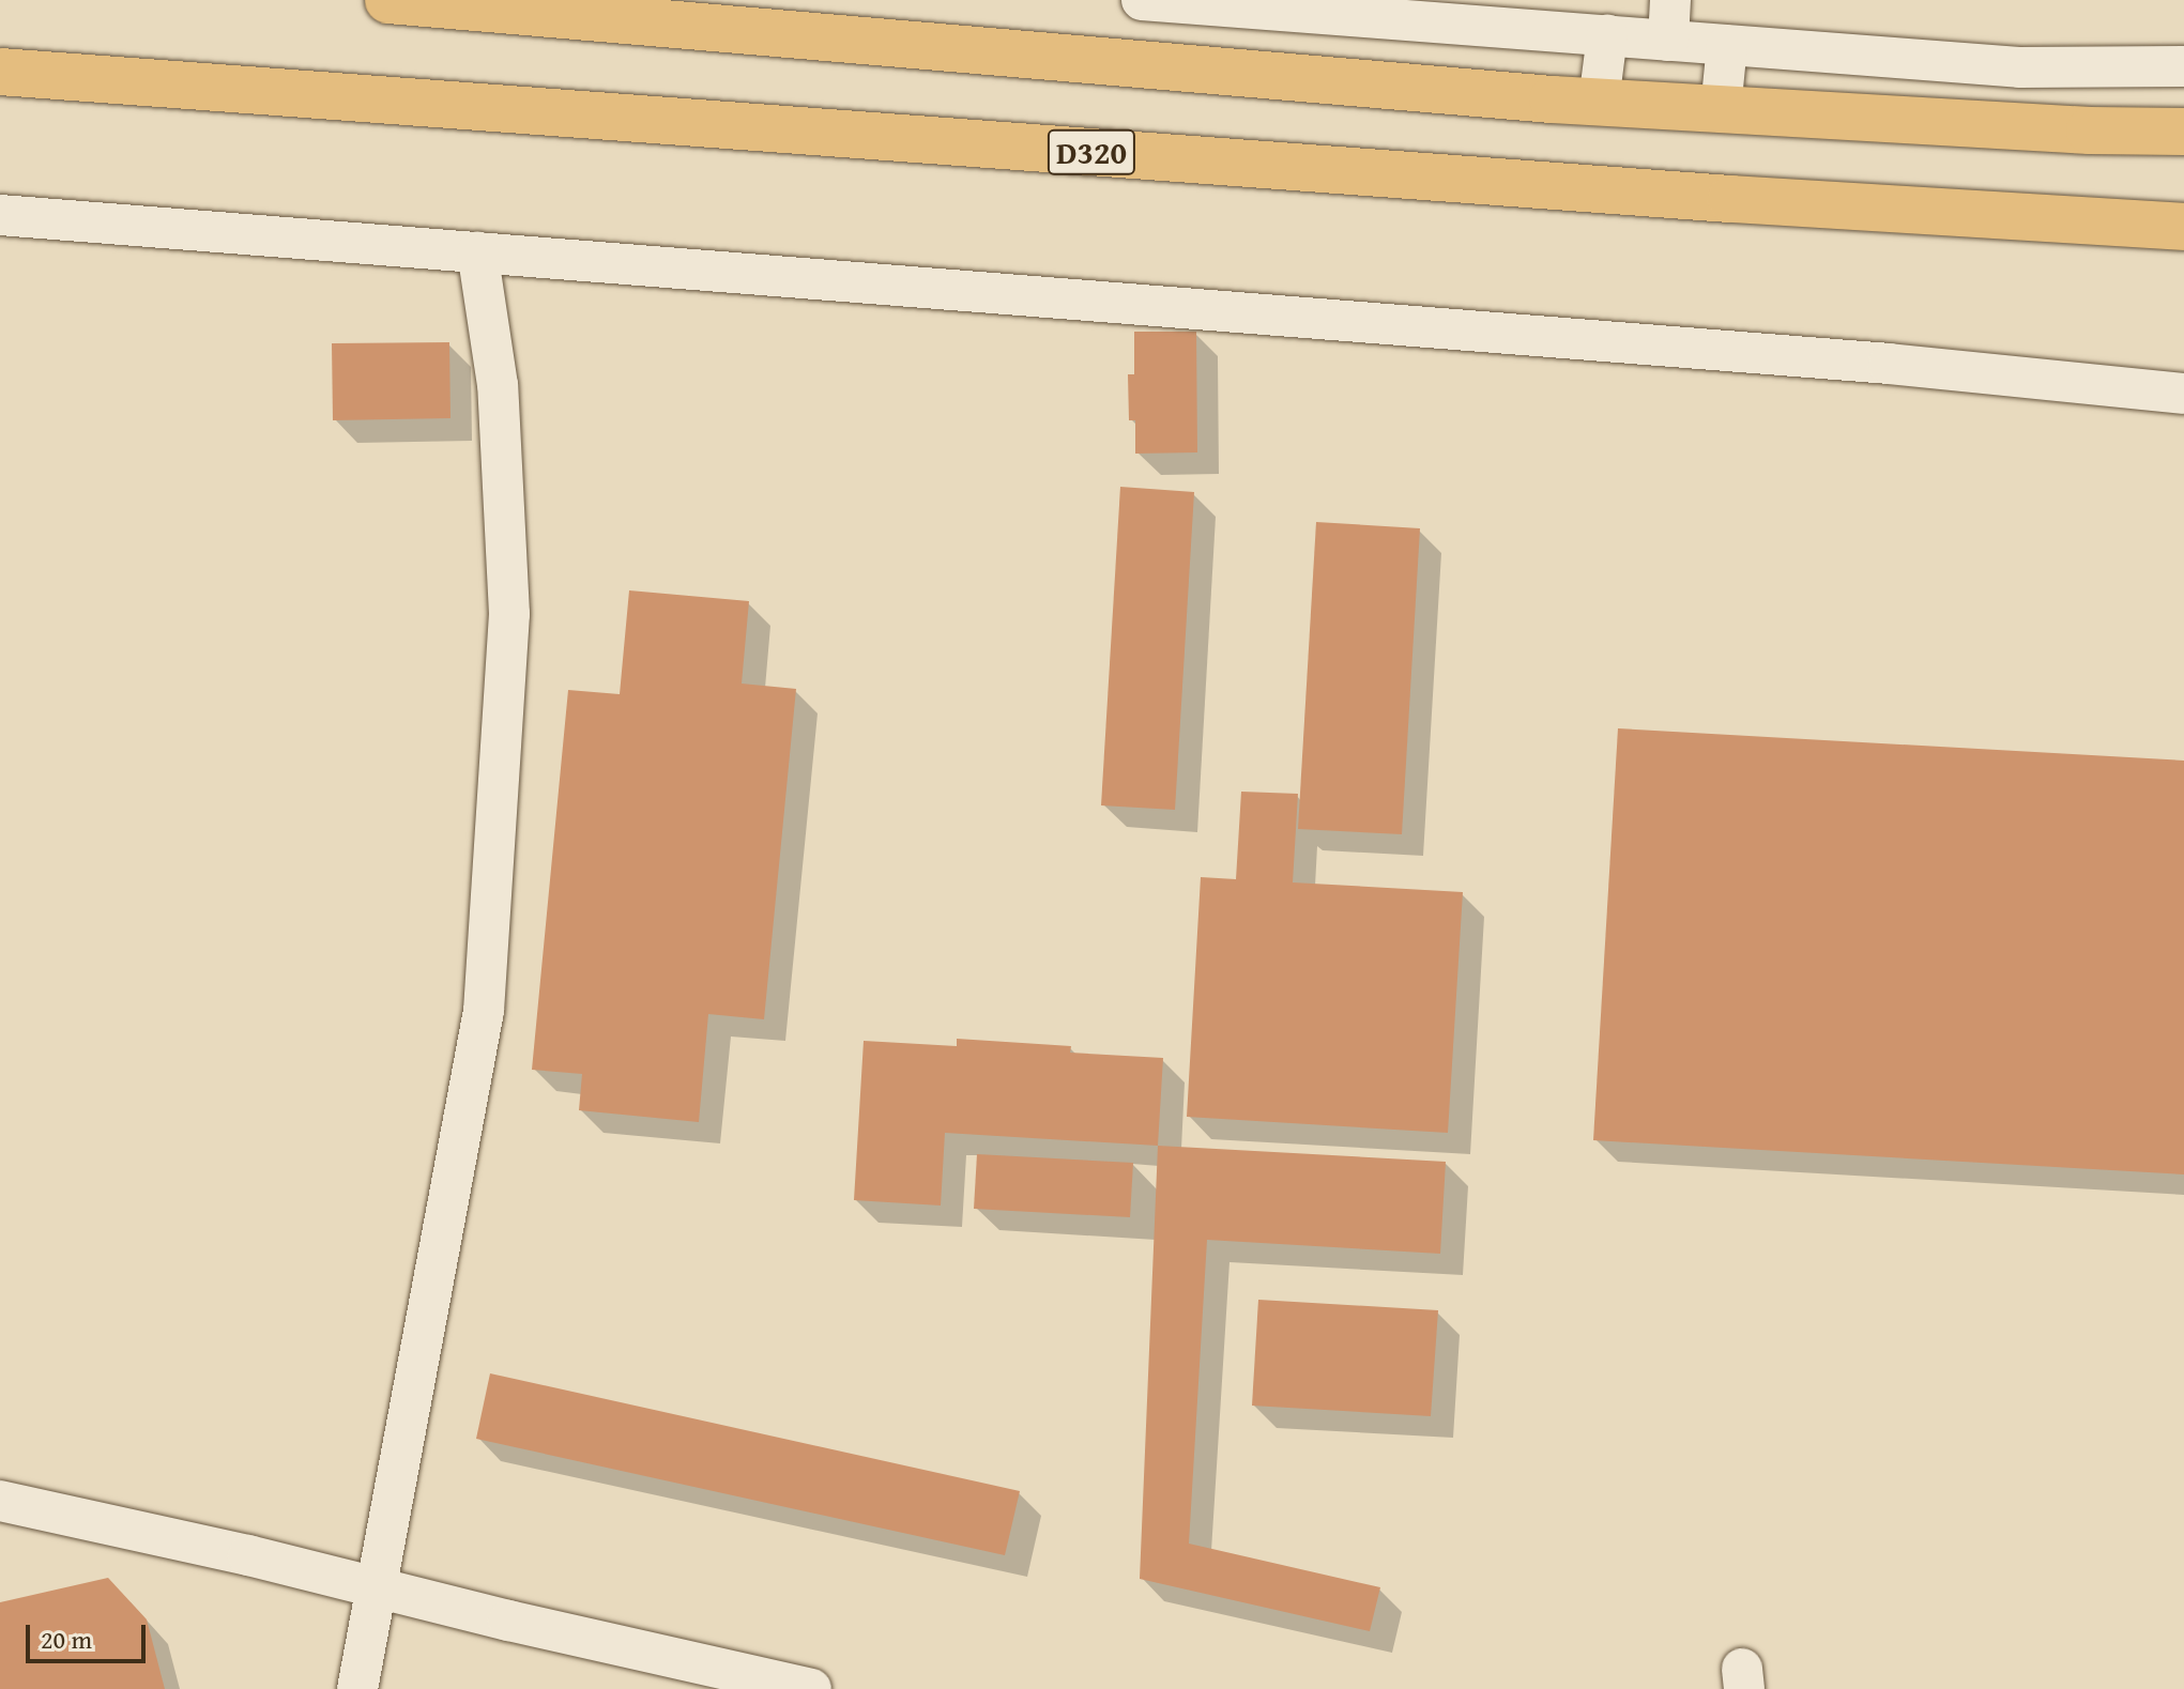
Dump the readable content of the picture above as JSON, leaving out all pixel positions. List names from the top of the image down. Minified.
{"streets":{"highway":["D320"]},"scale_bar":"20 m"}
